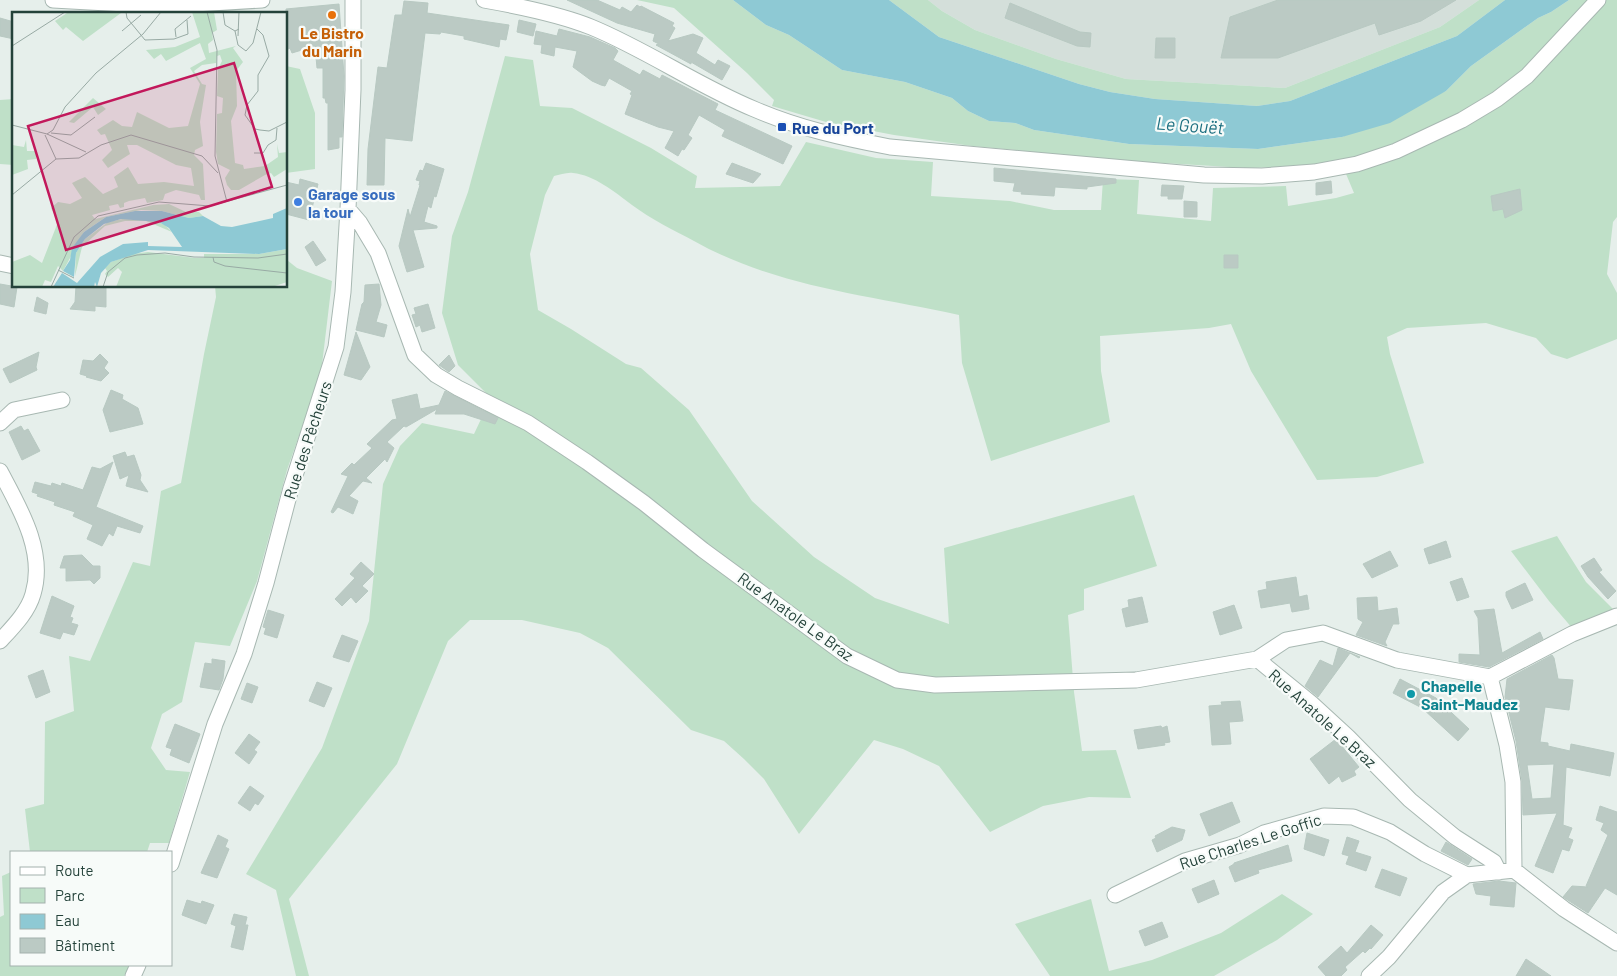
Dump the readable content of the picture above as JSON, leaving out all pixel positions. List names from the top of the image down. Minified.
{"streets":{"street":["Rue des Pêcheurs","Rue Anatole Le Braz","Rue Charles Le Goffic"]},"crossings":[["Rue des Pêcheurs","Rue Anatole Le Braz"]],"water":["Le Gouët"],"places":{"other":["Le Bistro du Marin","Garage sous la tour","Chapelle Saint-Maudez"],"transit":["Rue du Port"]},"legend":["Route","Parc","Eau","Bâtiment"]}
